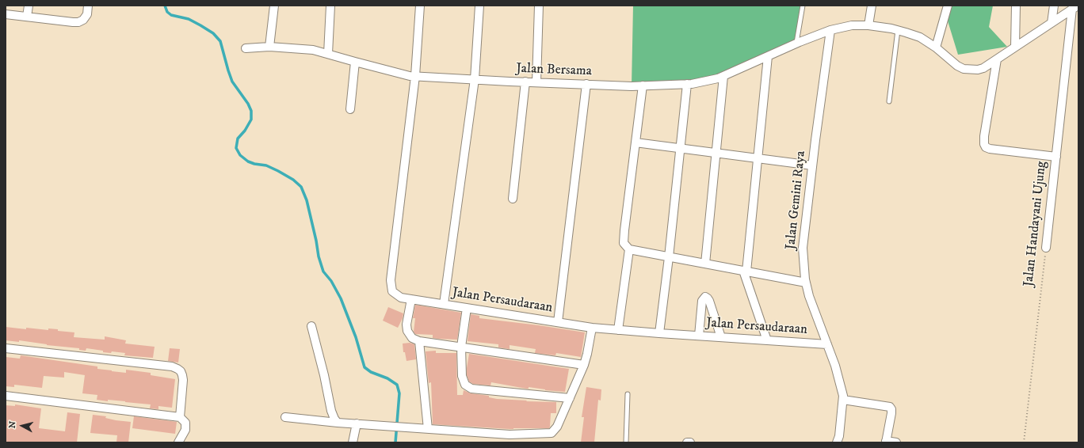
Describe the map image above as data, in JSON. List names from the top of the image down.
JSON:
{
  "streets": {
    "street": [
      "Jalan Bersama",
      "Jalan Gemini Raya",
      "Jalan Handayani Ujung",
      "Jalan Persaudaraan"
    ]
  },
  "crossings": [
    ["Jalan Bersama", "Jalan Gemini Raya"],
    ["Jalan Bersama", "Jalan Handayani Ujung"],
    ["Jalan Bersama", "Jalan Persaudaraan"],
    ["Jalan Gemini Raya", "Jalan Persaudaraan"]
  ],
  "north": "left"
}
